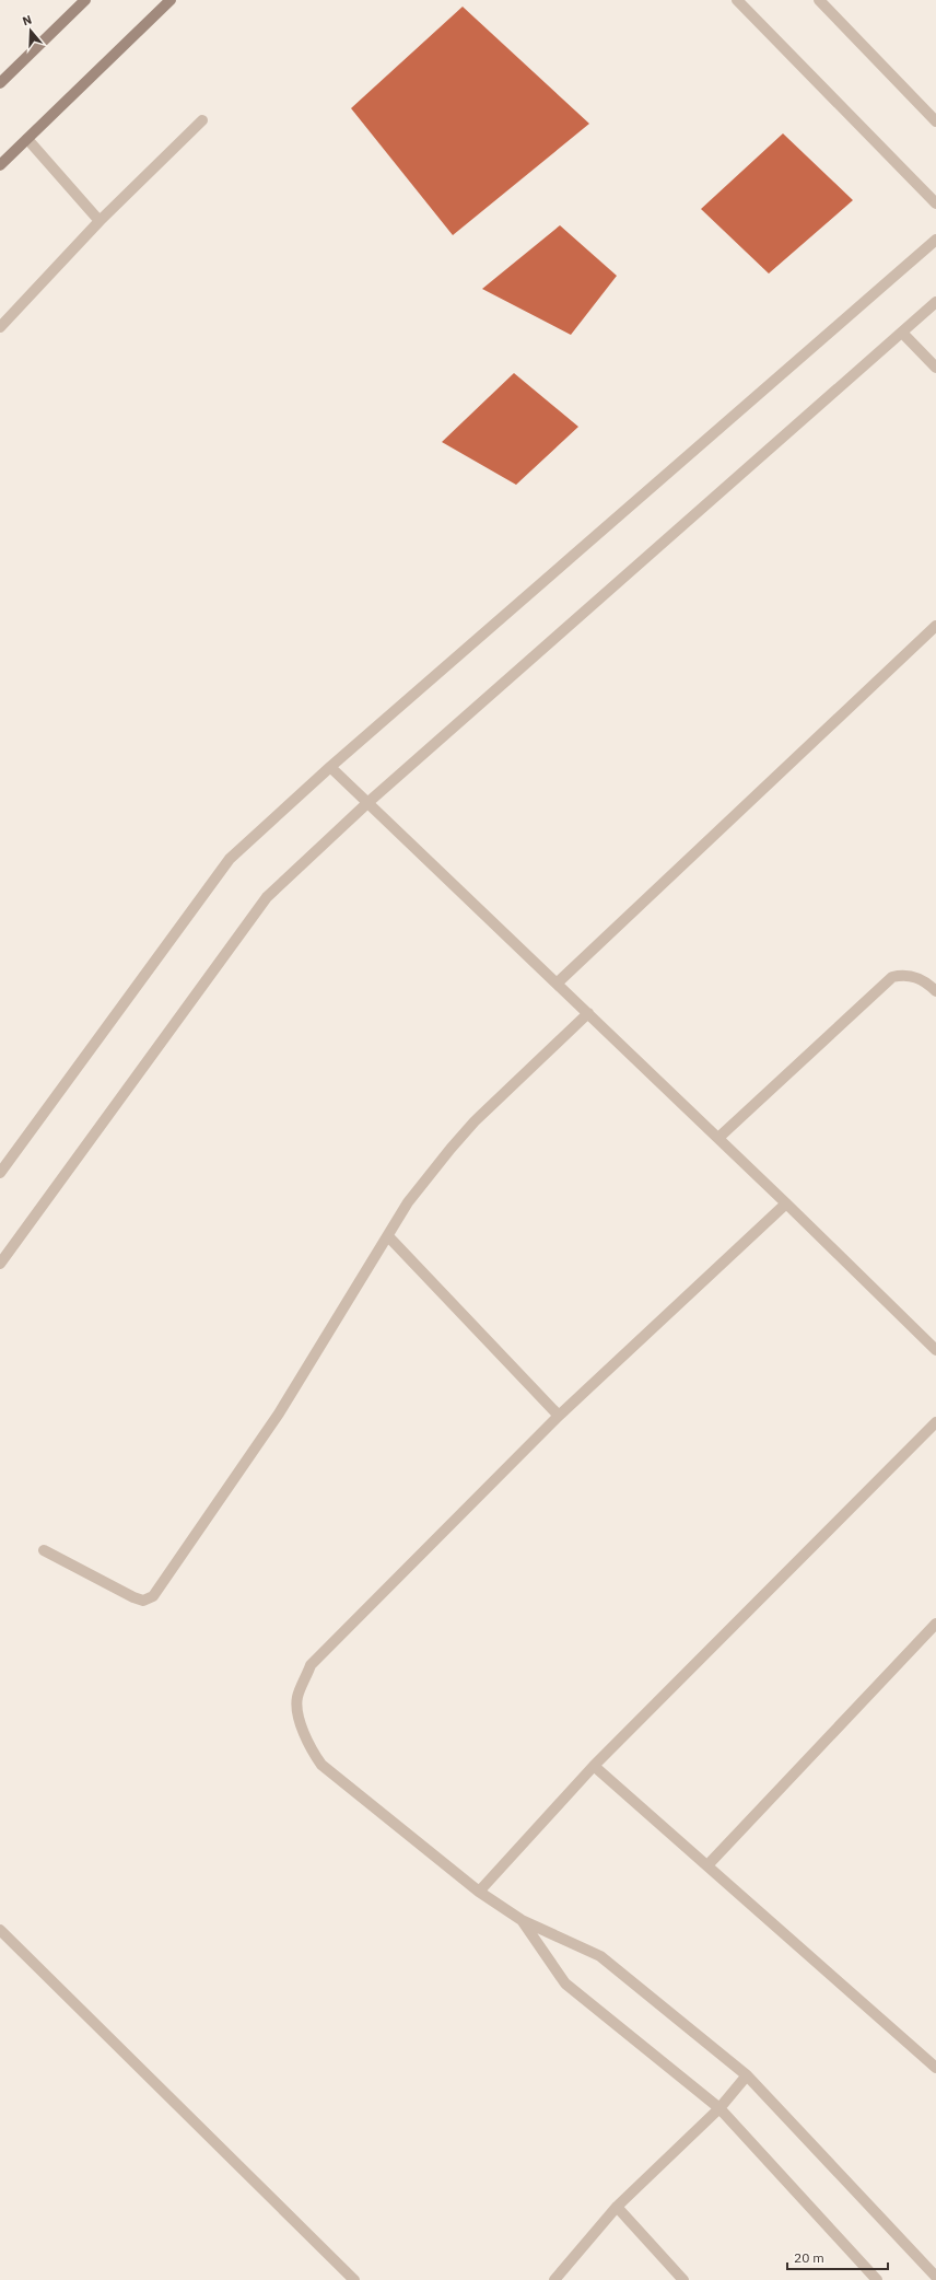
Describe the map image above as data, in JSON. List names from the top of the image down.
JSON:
{
  "scale_bar": "20 m",
  "north": "top"
}
